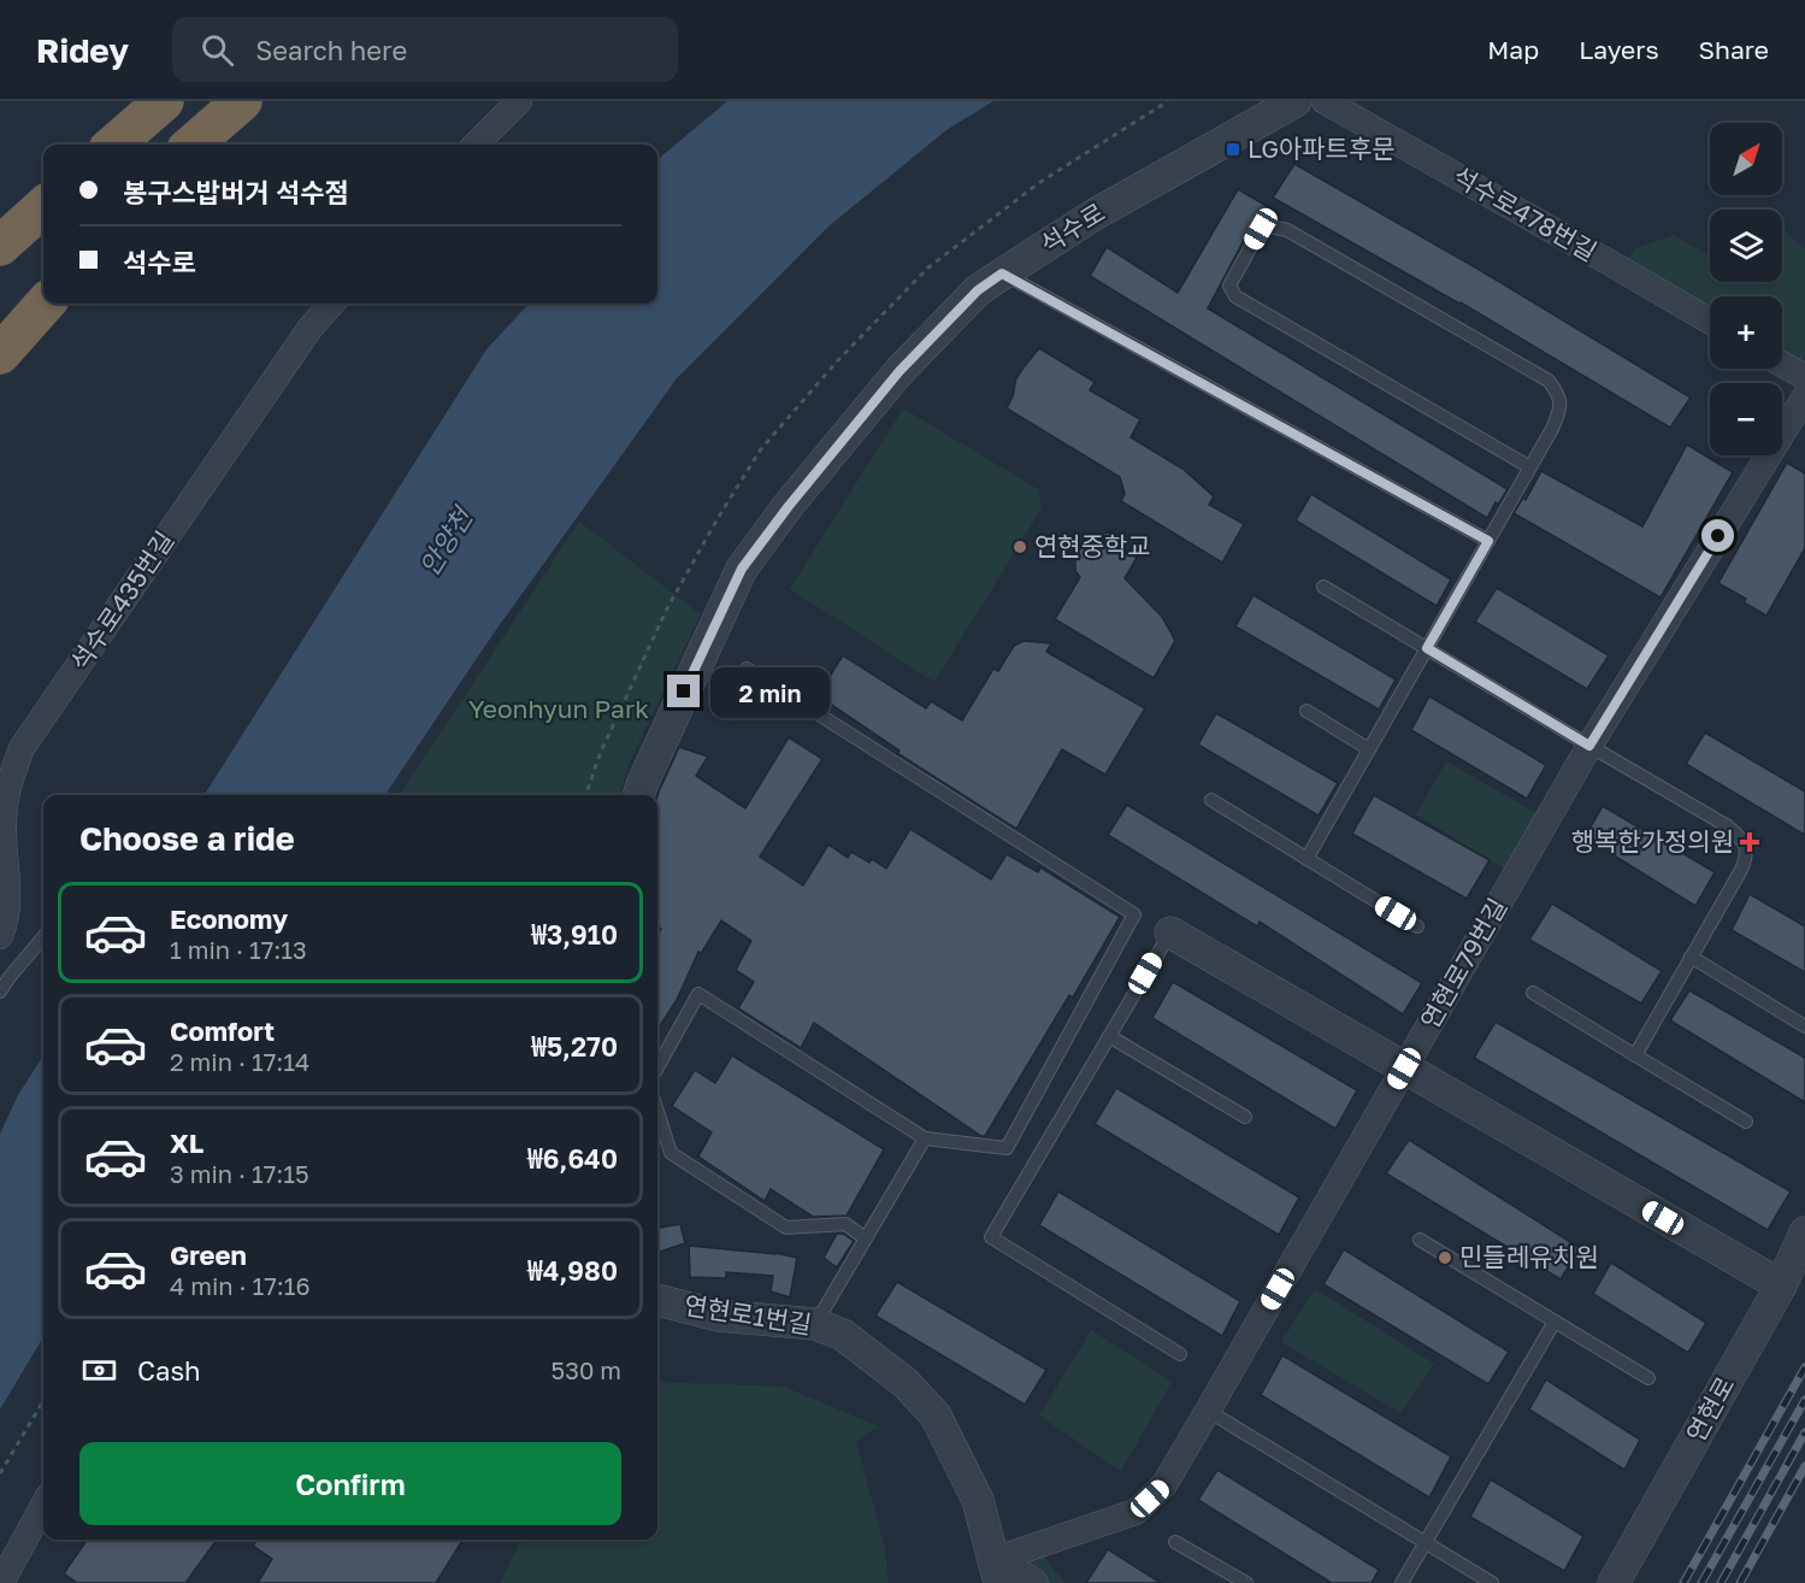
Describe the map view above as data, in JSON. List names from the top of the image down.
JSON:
{
  "streets": {
    "street": [
      "석수로478번길",
      "석수로",
      "석수로435번길",
      "연현로79번길",
      "연현로1번길",
      "연현로"
    ]
  },
  "crossings": [
    ["연현로79번길", "연현로1번길"]
  ],
  "water": ["안양천"],
  "parks": ["Yeonhyun Park"],
  "places": {
    "transit": ["LG아파트후문"],
    "other": ["연현중학교", "민들레유치원"],
    "health": ["행복한가정의원"]
  },
  "north": "top right",
  "page": {
    "header": "Ridey",
    "search": "Search here",
    "nav": ["Map", "Layers", "Share"],
    "map_buttons": ["+", "−"],
    "banner": ["봉구스밥버거 석수점", "석수로"],
    "bubble": "2 min",
    "heading": "Choose a ride",
    "list": [
      {
        "name": "Economy",
        "note": "1 min · 17:13",
        "value": "₩3,910"
      },
      {
        "name": "Comfort",
        "note": "2 min · 17:14",
        "value": "₩5,270"
      },
      {
        "name": "XL",
        "note": "3 min · 17:15",
        "value": "₩6,640"
      },
      {
        "name": "Green",
        "note": "4 min · 17:16",
        "value": "₩4,980"
      }
    ],
    "pay": ["Cash", "530 m"],
    "buttons": "Confirm"
  }
}
